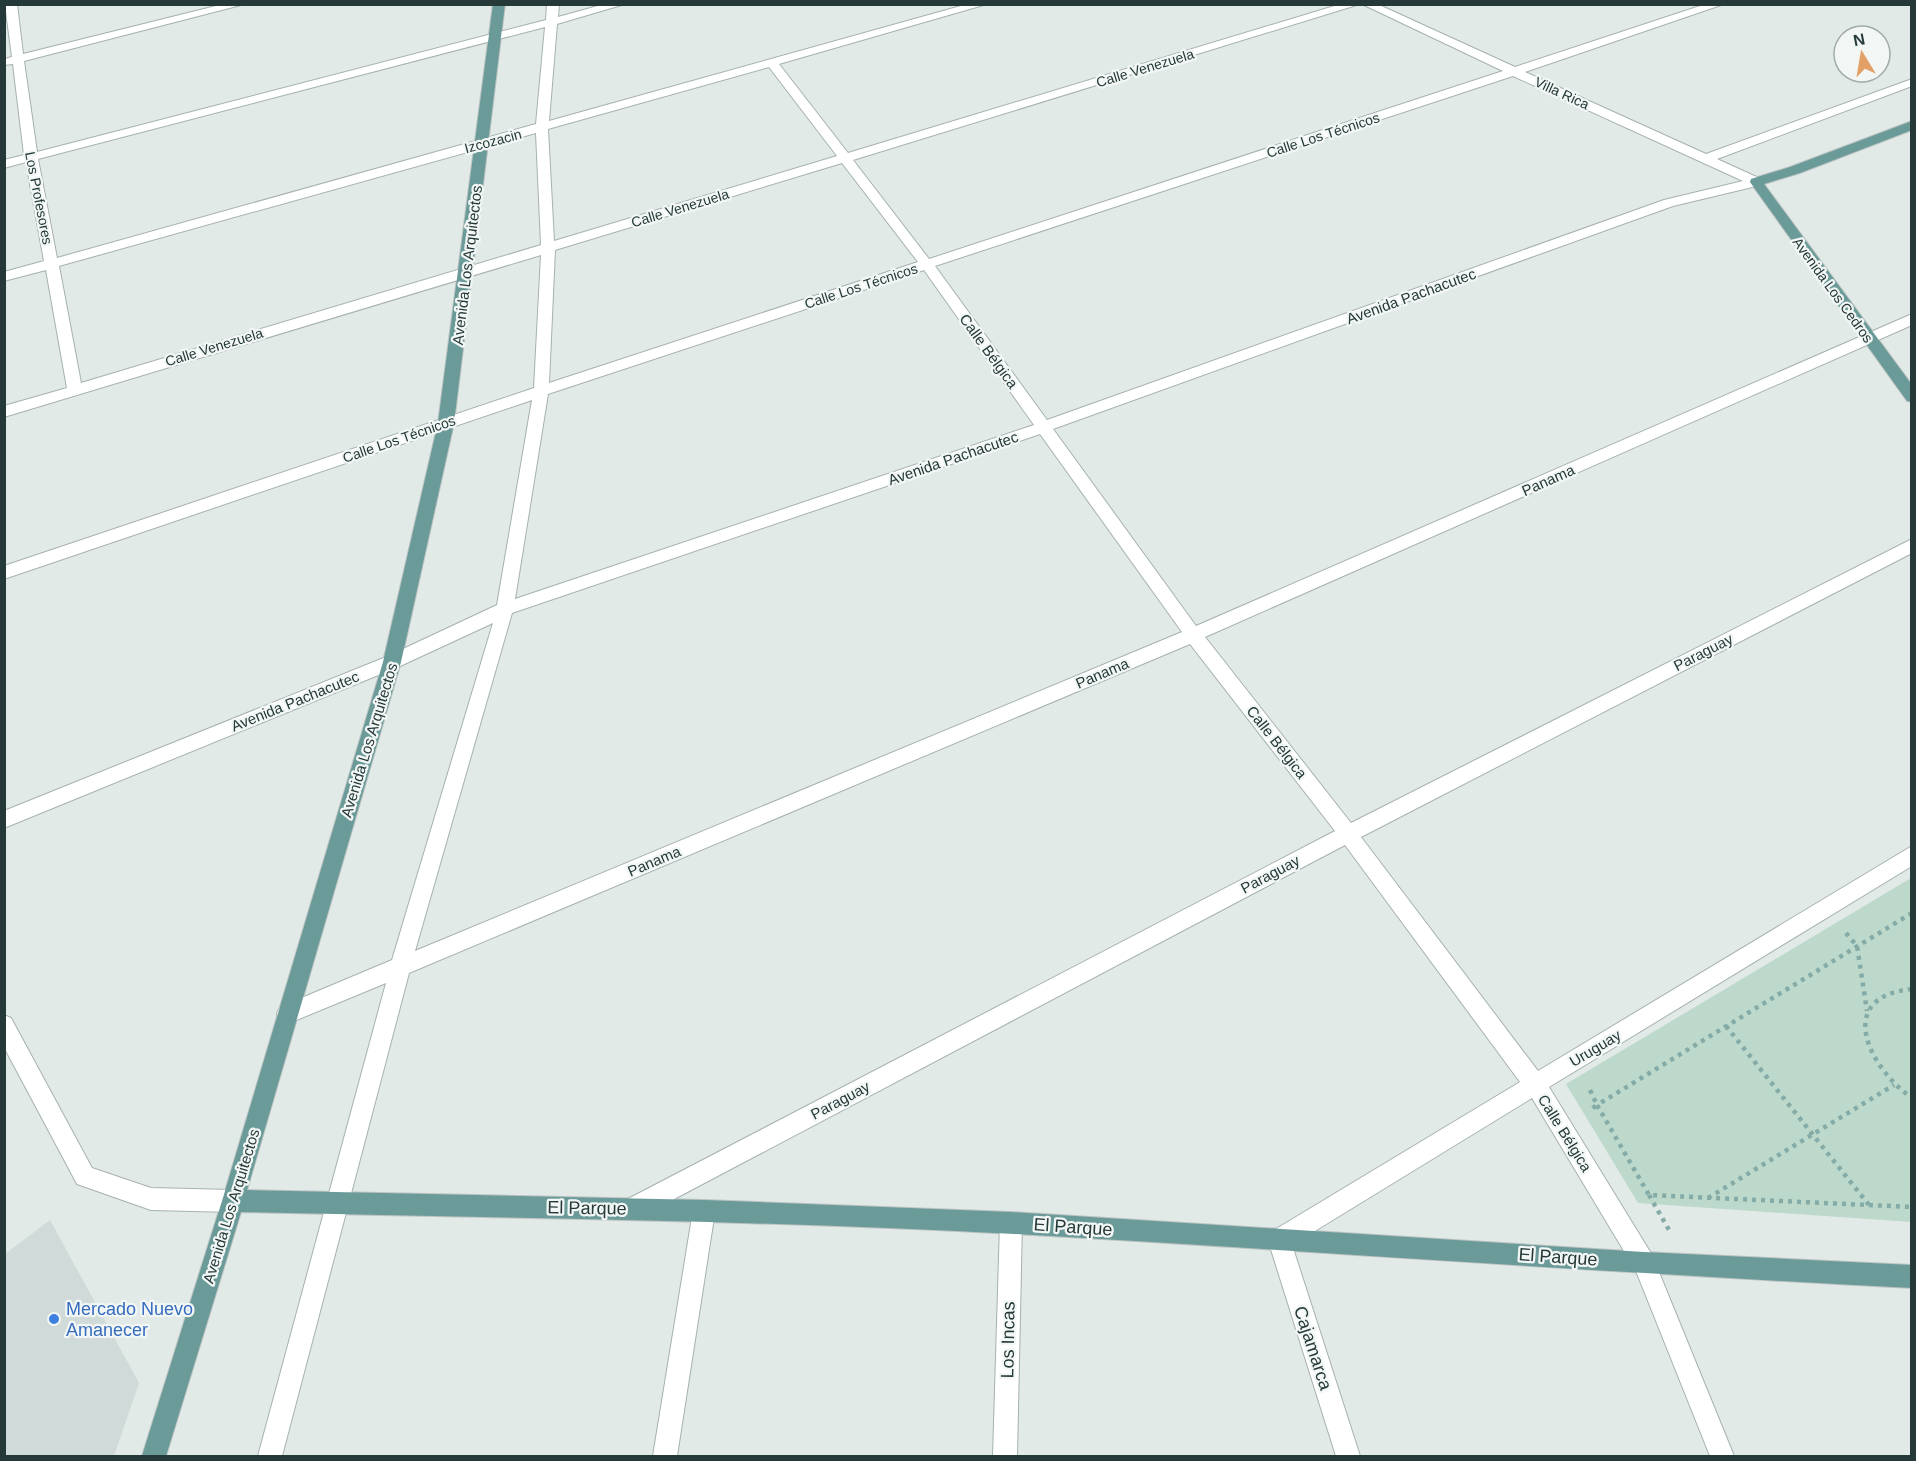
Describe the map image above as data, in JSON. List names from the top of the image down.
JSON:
{
  "streets": {
    "main road": [
      "Avenida Los Arquitectos",
      "Avenida Los Cedros",
      "Avenida Pachacutec",
      "El Parque"
    ],
    "street": [
      "Calle Venezuela",
      "Villa Rica",
      "Calle Los Técnicos",
      "Izcozacin",
      "Los Profesores",
      "Calle Bélgica",
      "Panama",
      "Paraguay",
      "Uruguay",
      "Los Incas",
      "Cajamarca"
    ]
  },
  "crossings": [
    ["Calle Venezuela", "Los Profesores"],
    ["Calle Venezuela", "Avenida Los Arquitectos"],
    ["Calle Venezuela", "Calle Bélgica"],
    ["Villa Rica", "Calle Los Técnicos"],
    ["Villa Rica", "Avenida Los Cedros"],
    ["Villa Rica", "Avenida Pachacutec"],
    ["Calle Los Técnicos", "Avenida Los Arquitectos"],
    ["Calle Los Técnicos", "Calle Bélgica"],
    ["Izcozacin", "Los Profesores"],
    ["Izcozacin", "Avenida Los Arquitectos"],
    ["Izcozacin", "Calle Bélgica"],
    ["Avenida Los Arquitectos", "Avenida Pachacutec"],
    ["Avenida Los Arquitectos", "Panama"],
    ["Avenida Los Arquitectos", "El Parque"],
    ["Avenida Los Cedros", "Avenida Pachacutec"],
    ["Avenida Los Cedros", "Panama"],
    ["Avenida Pachacutec", "Calle Bélgica"],
    ["Calle Bélgica", "Panama"],
    ["Calle Bélgica", "Paraguay"],
    ["Calle Bélgica", "Uruguay"],
    ["Calle Bélgica", "El Parque"],
    ["Paraguay", "El Parque"],
    ["Uruguay", "El Parque"],
    ["Uruguay", "Cajamarca"],
    ["El Parque", "Los Incas"],
    ["El Parque", "Cajamarca"]
  ],
  "places": ["Mercado Nuevo Amanecer"],
  "north": "top"
}
